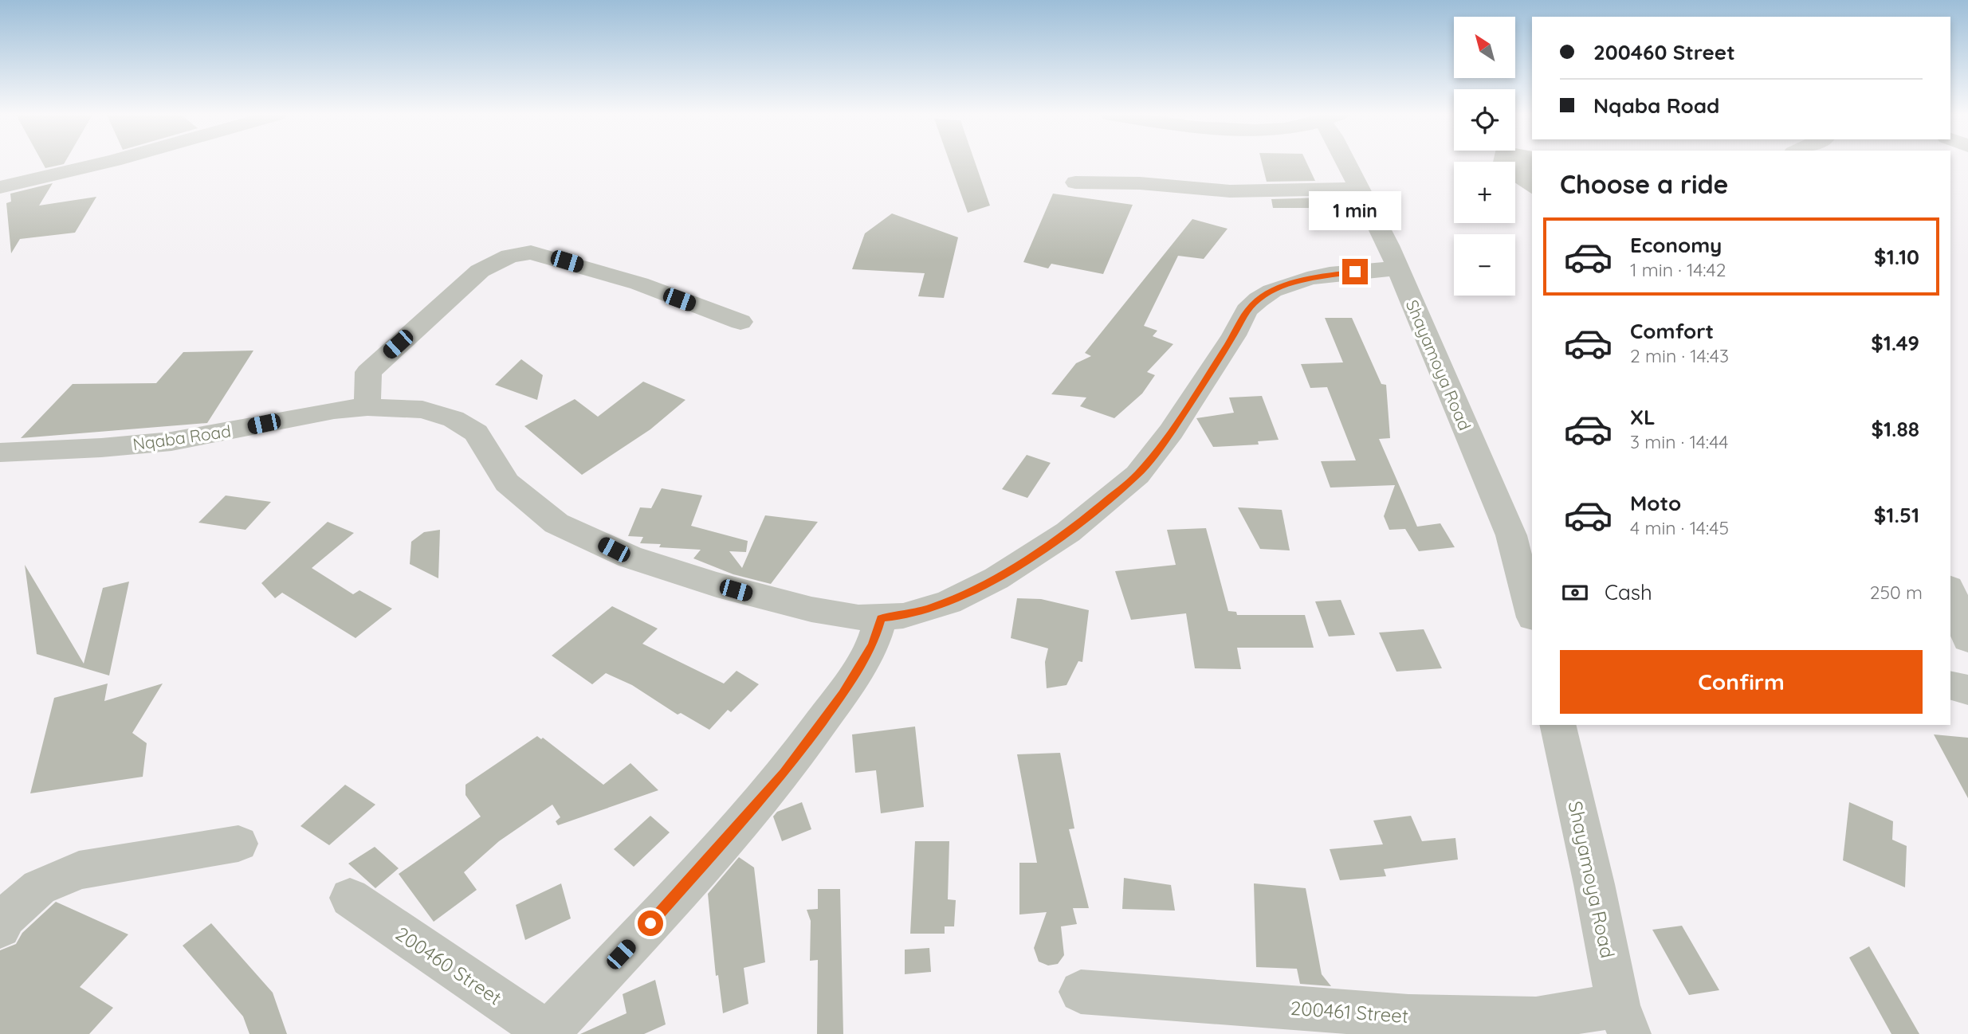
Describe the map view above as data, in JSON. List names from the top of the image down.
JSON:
{
  "streets": {
    "street": [
      "Shayamoya Road",
      "Nqaba Road",
      "200460 Street",
      "200461 Street"
    ]
  },
  "crossings": [
    ["Shayamoya Road", "Nqaba Road"],
    ["Shayamoya Road", "200461 Street"],
    ["Nqaba Road", "200460 Street"]
  ],
  "north": "top left",
  "page": {
    "map_buttons": ["+", "−"],
    "banner": ["200460 Street", "Nqaba Road"],
    "heading": "Choose a ride",
    "bubble": "1 min",
    "list": [
      {
        "name": "Economy",
        "note": "1 min · 14:42",
        "value": "$1.10"
      },
      {
        "name": "Comfort",
        "note": "2 min · 14:43",
        "value": "$1.49"
      },
      {
        "name": "XL",
        "note": "3 min · 14:44",
        "value": "$1.88"
      },
      {
        "name": "Moto",
        "note": "4 min · 14:45",
        "value": "$1.51"
      }
    ],
    "pay": ["Cash", "250 m"],
    "buttons": "Confirm"
  }
}
